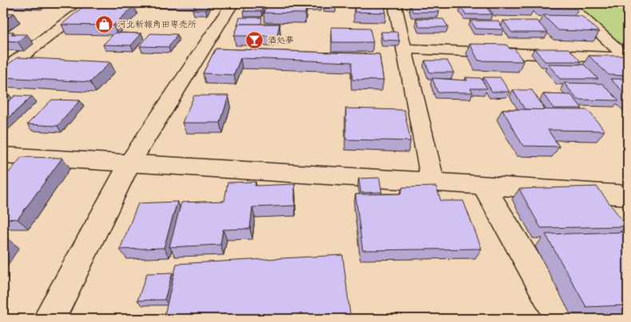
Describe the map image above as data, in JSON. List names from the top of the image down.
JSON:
{
  "places": {
    "shop": ["河北新報角田専売所"],
    "bar": ["酒処夢"]
  }
}
